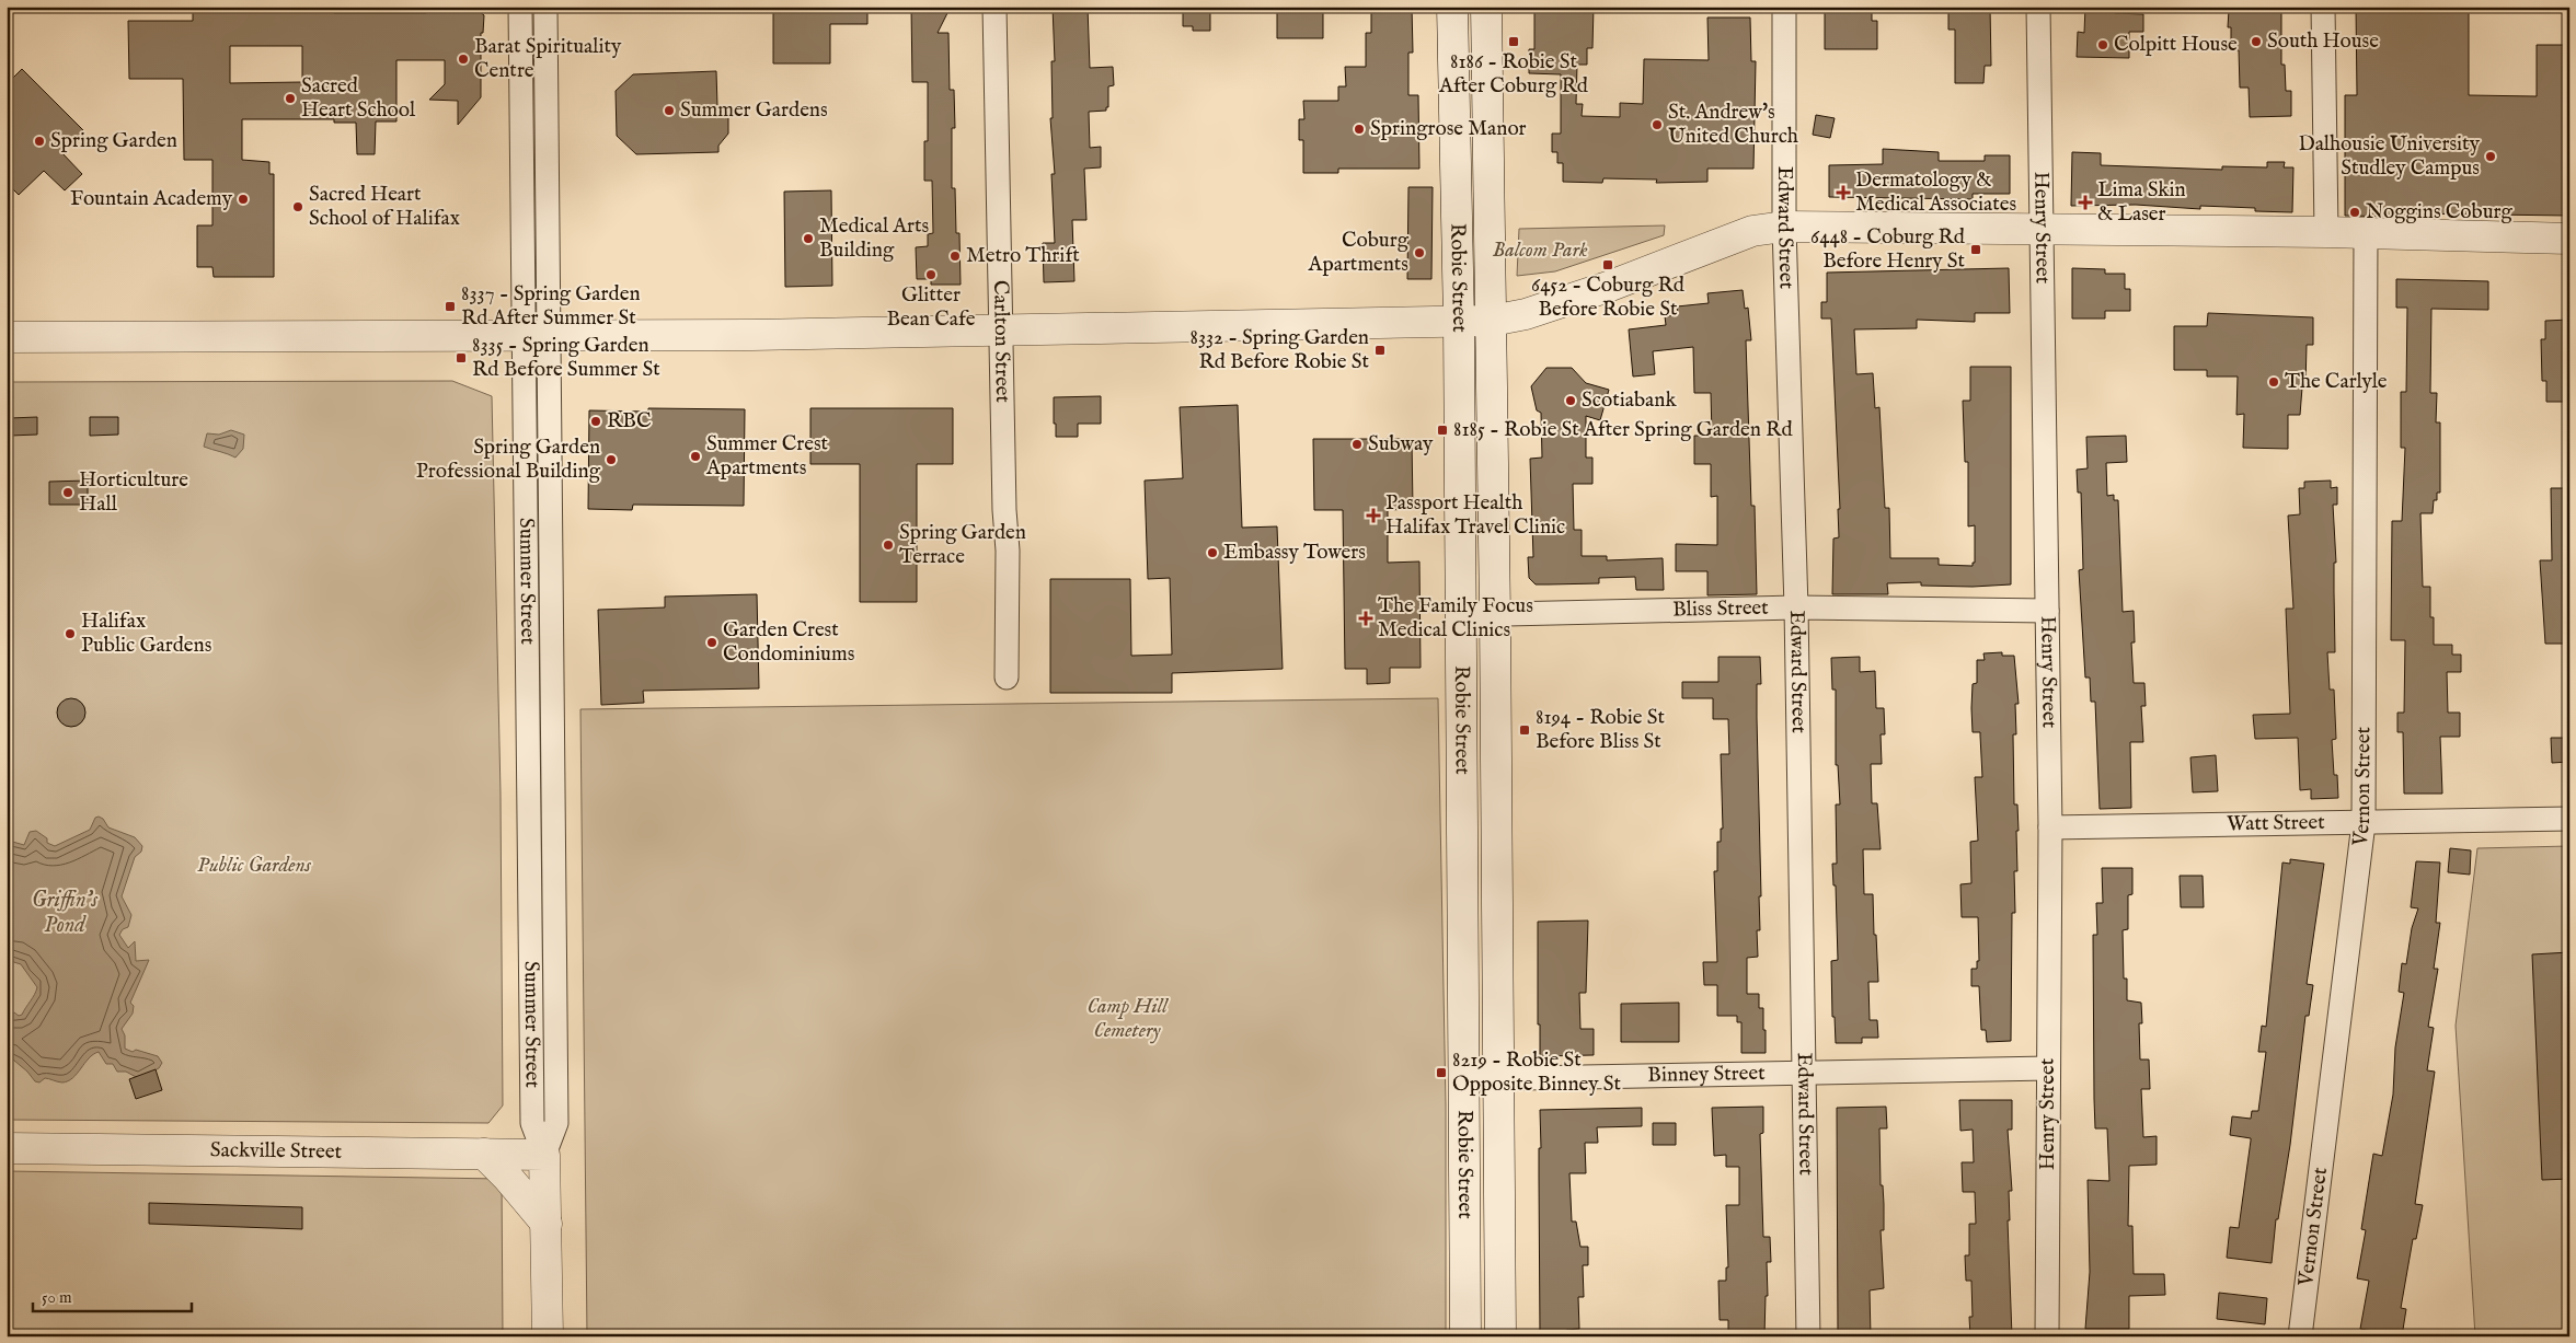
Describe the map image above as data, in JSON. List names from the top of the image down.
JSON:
{
  "streets": {
    "street": [
      "Edward Street",
      "Henry Street",
      "Robie Street",
      "Carlton Street",
      "Summer Street",
      "Bliss Street",
      "Vernon Street",
      "Watt Street",
      "Binney Street",
      "Sackville Street"
    ]
  },
  "crossings": [
    ["Edward Street", "Bliss Street"],
    ["Edward Street", "Binney Street"],
    ["Henry Street", "Bliss Street"],
    ["Henry Street", "Watt Street"],
    ["Henry Street", "Binney Street"],
    ["Robie Street", "Bliss Street"],
    ["Robie Street", "Binney Street"],
    ["Summer Street", "Sackville Street"],
    ["Vernon Street", "Watt Street"]
  ],
  "water": ["Griffin's Pond"],
  "parks": ["Balcom Park", "Public Gardens", "Camp Hill Cemetery"],
  "places": {
    "transit": [
      "8186 - Robie St After Coburg Rd",
      "6448 - Coburg Rd Before Henry St",
      "6452 - Coburg Rd Before Robie St",
      "8337 - Spring Garden Rd After Summer St",
      "8332 - Spring Garden Rd Before Robie St",
      "8335 - Spring Garden Rd Before Summer St",
      "8185 - Robie St After Spring Garden Rd",
      "8194 - Robie St Before Bliss St",
      "8219 - Robie St Opposite Binney St"
    ],
    "other": [
      "South House",
      "Colpitt House",
      "Barat Spirituality Centre",
      "Sacred Heart School",
      "Summer Gardens",
      "St. Andrew's United Church",
      "Springrose Manor",
      "Spring Garden",
      "Dalhousie University Studley Campus",
      "Fountain Academy",
      "Sacred Heart School of Halifax",
      "Noggins Coburg",
      "Medical Arts Building",
      "Coburg Apartments",
      "Metro Thrift",
      "Glitter Bean Cafe",
      "The Carlyle",
      "Scotiabank",
      "RBC",
      "Subway",
      "Summer Crest Apartments",
      "Spring Garden Professional Building",
      "Horticulture Hall",
      "Spring Garden Terrace",
      "Embassy Towers",
      "Halifax Public Gardens",
      "Garden Crest Condominiums"
    ],
    "health": [
      "Dermatology & Medical Associates",
      "Lima Skin & Laser",
      "Passport Health Halifax Travel Clinic",
      "The Family Focus Medical Clinics"
    ]
  },
  "scale_bar": "50 m"
}
